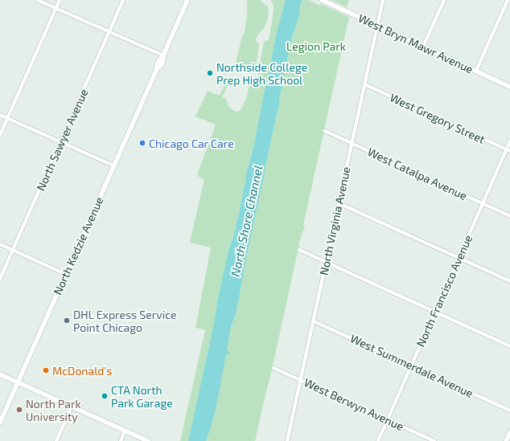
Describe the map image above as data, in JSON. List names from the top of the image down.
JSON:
{
  "streets": {
    "main road": ["West Bryn Mawr Avenue", "North Kedzie Avenue"],
    "street": [
      "West Gregory Street",
      "North Sawyer Avenue",
      "West Catalpa Avenue",
      "North Virginia Avenue",
      "North Francisco Avenue",
      "West Summerdale Avenue",
      "West Berwyn Avenue"
    ]
  },
  "crossings": [
    ["West Bryn Mawr Avenue", "North Virginia Avenue"],
    ["West Gregory Street", "North Virginia Avenue"],
    ["West Gregory Street", "North Francisco Avenue"],
    ["West Catalpa Avenue", "North Virginia Avenue"],
    ["West Catalpa Avenue", "North Francisco Avenue"],
    ["North Virginia Avenue", "West Summerdale Avenue"],
    ["North Virginia Avenue", "West Berwyn Avenue"],
    ["North Francisco Avenue", "West Summerdale Avenue"],
    ["North Francisco Avenue", "West Berwyn Avenue"]
  ],
  "water": ["North Shore Channel"],
  "parks": ["Legion Park"],
  "places": [
    "Northside College Prep High School",
    "Chicago Car Care",
    "DHL Express Service Point Chicago",
    "McDonald's",
    "CTA North Park Garage",
    "North Park University"
  ]
}
